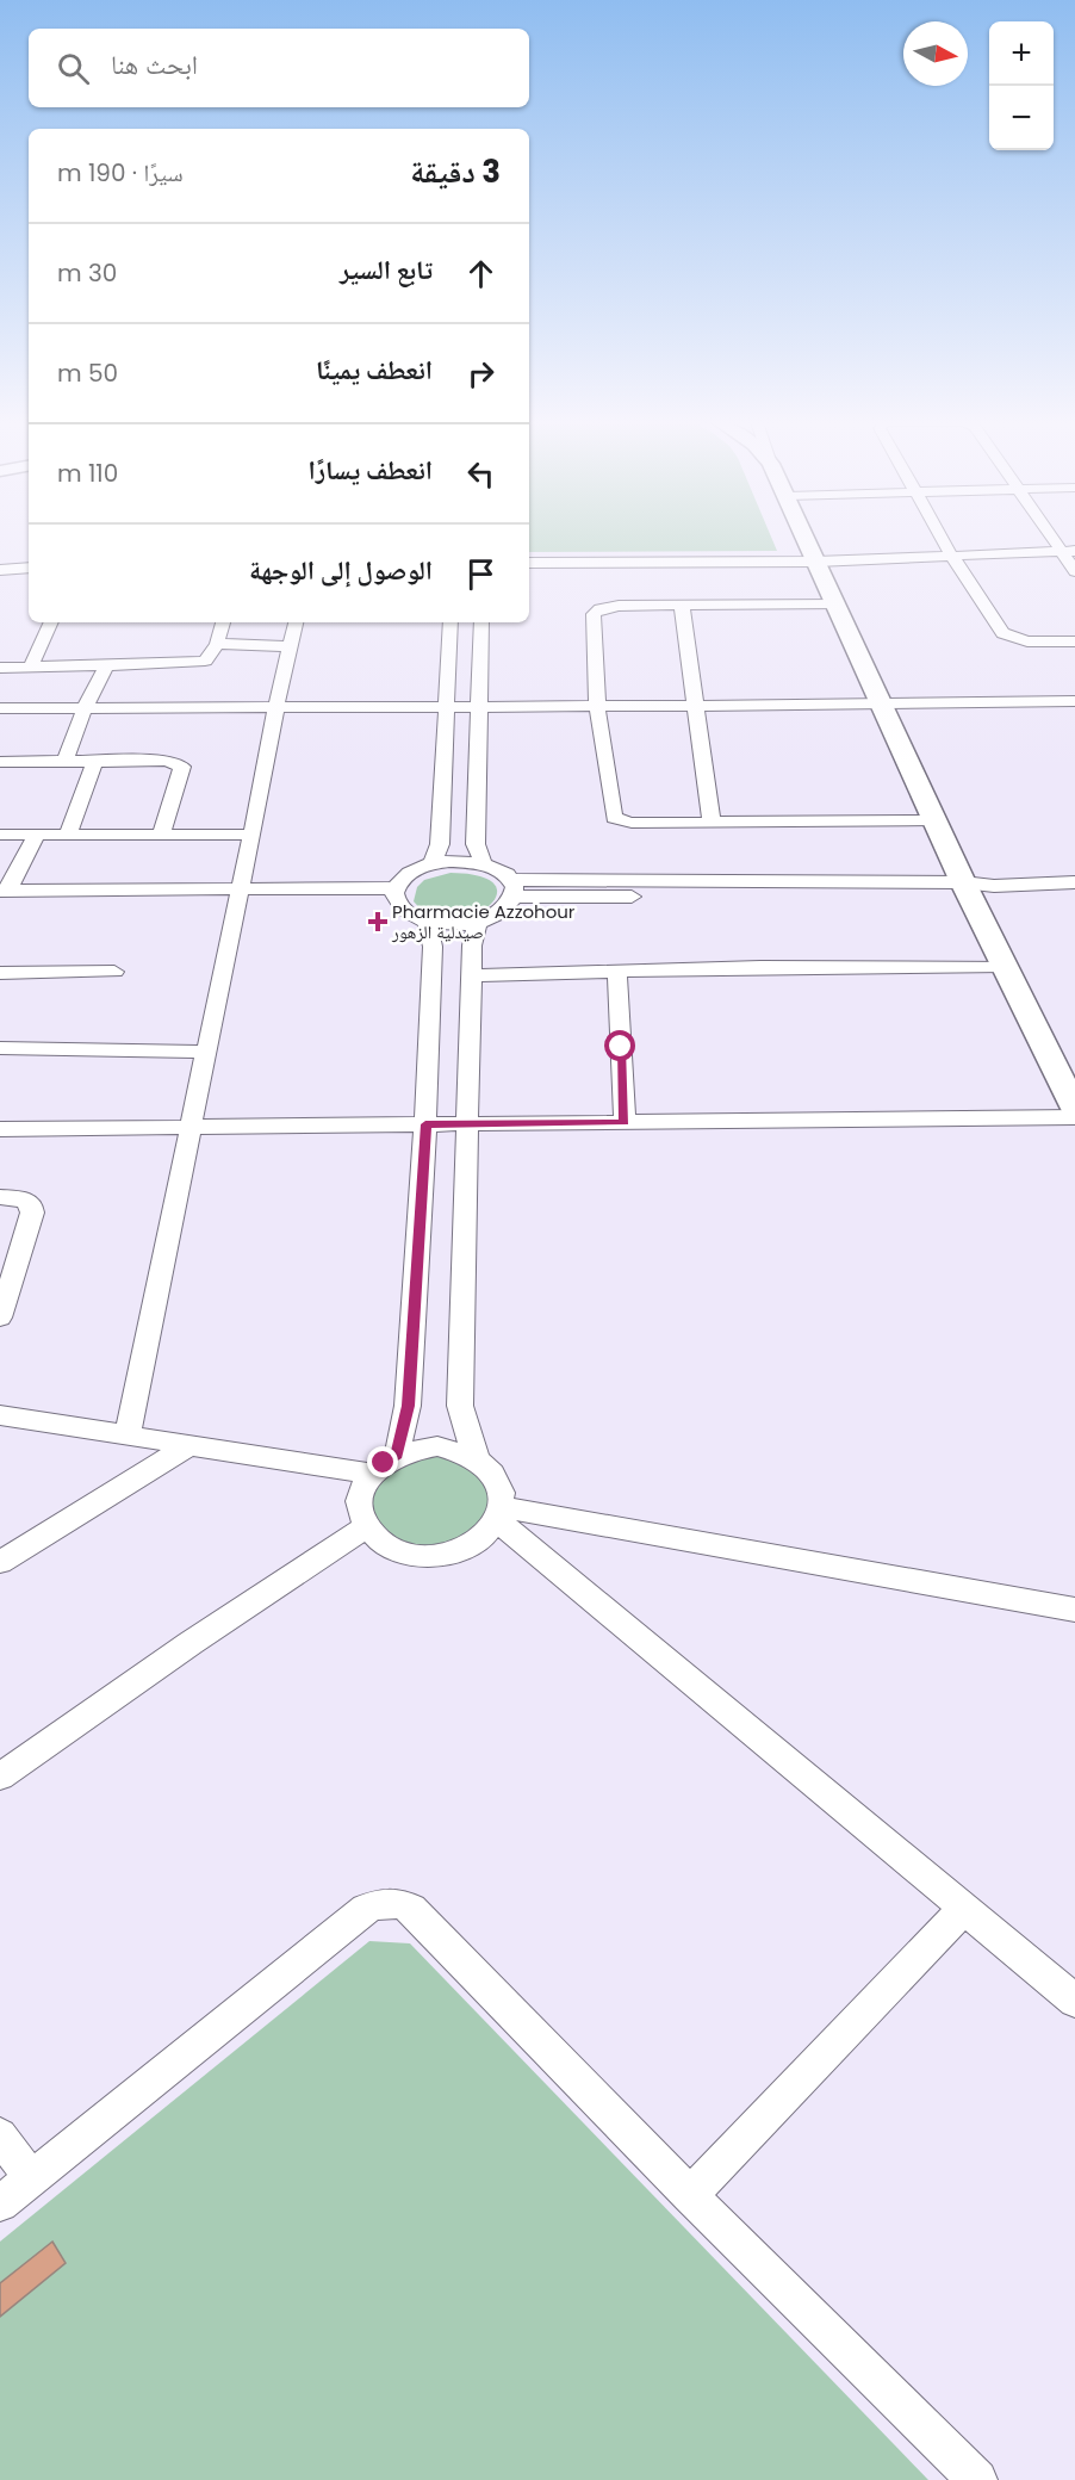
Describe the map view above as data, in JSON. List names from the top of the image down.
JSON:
{
  "places": {
    "health": ["Pharmacie Azzohour صيدلية الزهور"]
  },
  "north": "right",
  "page": {
    "map_buttons": ["+", "−"],
    "search": "ابحث هنا",
    "heading": ["3 دقيقة", "سيرًا · 190 m"],
    "list": [
      ["تابع السير", "30 m"],
      ["انعطف يمينًا", "50 m"],
      ["انعطف يسارًا", "110 m"],
      "الوصول إلى الوجهة"
    ]
  }
}
